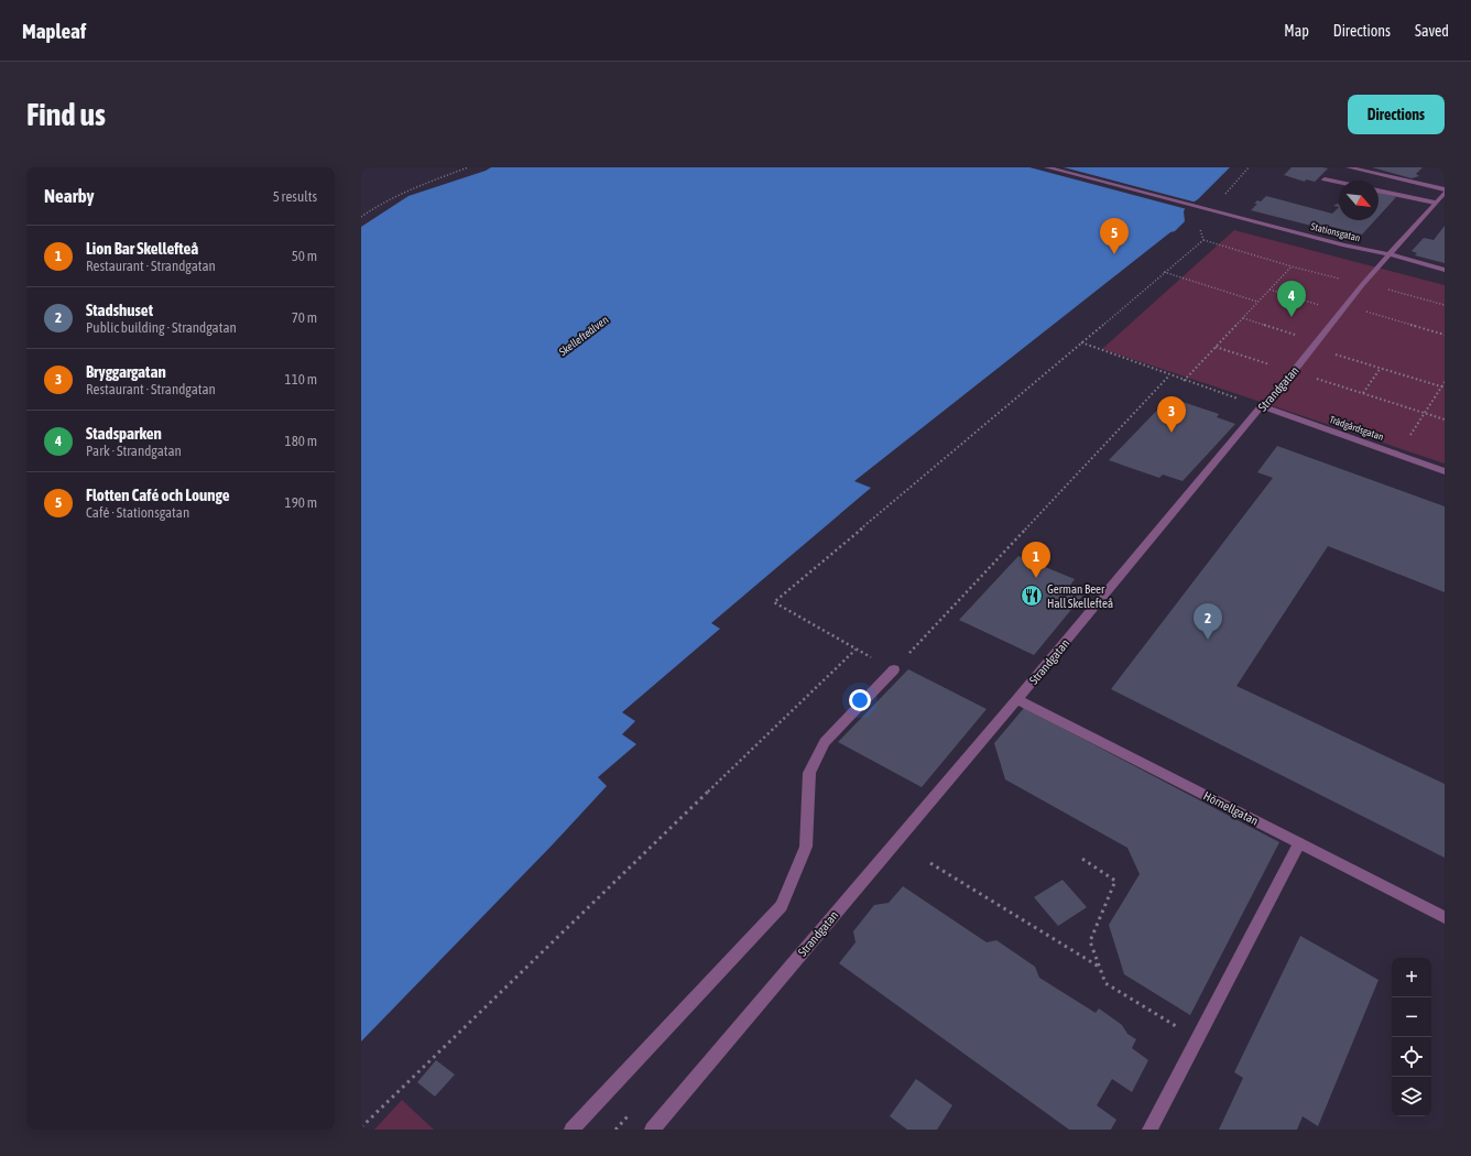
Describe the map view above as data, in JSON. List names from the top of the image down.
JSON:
{
  "streets": {
    "street": [
      "Stationsgatan",
      "Strandgatan",
      "Trädgårdsgatan",
      "Hörnellgatan"
    ]
  },
  "crossings": [
    ["Stationsgatan", "Strandgatan"],
    ["Strandgatan", "Trädgårdsgatan"],
    ["Strandgatan", "Hörnellgatan"]
  ],
  "water": ["Skellefteälven"],
  "places": {
    "restaurant": ["German Beer Hall Skellefteå"]
  },
  "north": "bottom right",
  "page": {
    "header": "Mapleaf",
    "nav": ["Map", "Directions", "Saved"],
    "buttons": "Directions",
    "title": "Find us",
    "heading": ["Nearby", "5 results"],
    "pins": [
      "5",
      "4",
      "3",
      "1",
      "2"
    ],
    "list": [
      {
        "mark": "1",
        "name": "Lion Bar Skellefteå",
        "note": "Restaurant · Strandgatan",
        "value": "50 m"
      },
      {
        "mark": "2",
        "name": "Stadshuset",
        "note": "Public building · Strandgatan",
        "value": "70 m"
      },
      {
        "mark": "3",
        "name": "Bryggargatan",
        "note": "Restaurant · Strandgatan",
        "value": "110 m"
      },
      {
        "mark": "4",
        "name": "Stadsparken",
        "note": "Park · Strandgatan",
        "value": "180 m"
      },
      {
        "mark": "5",
        "name": "Flotten Café och Lounge",
        "note": "Café · Stationsgatan",
        "value": "190 m"
      }
    ],
    "map_buttons": ["+", "−"]
  }
}
